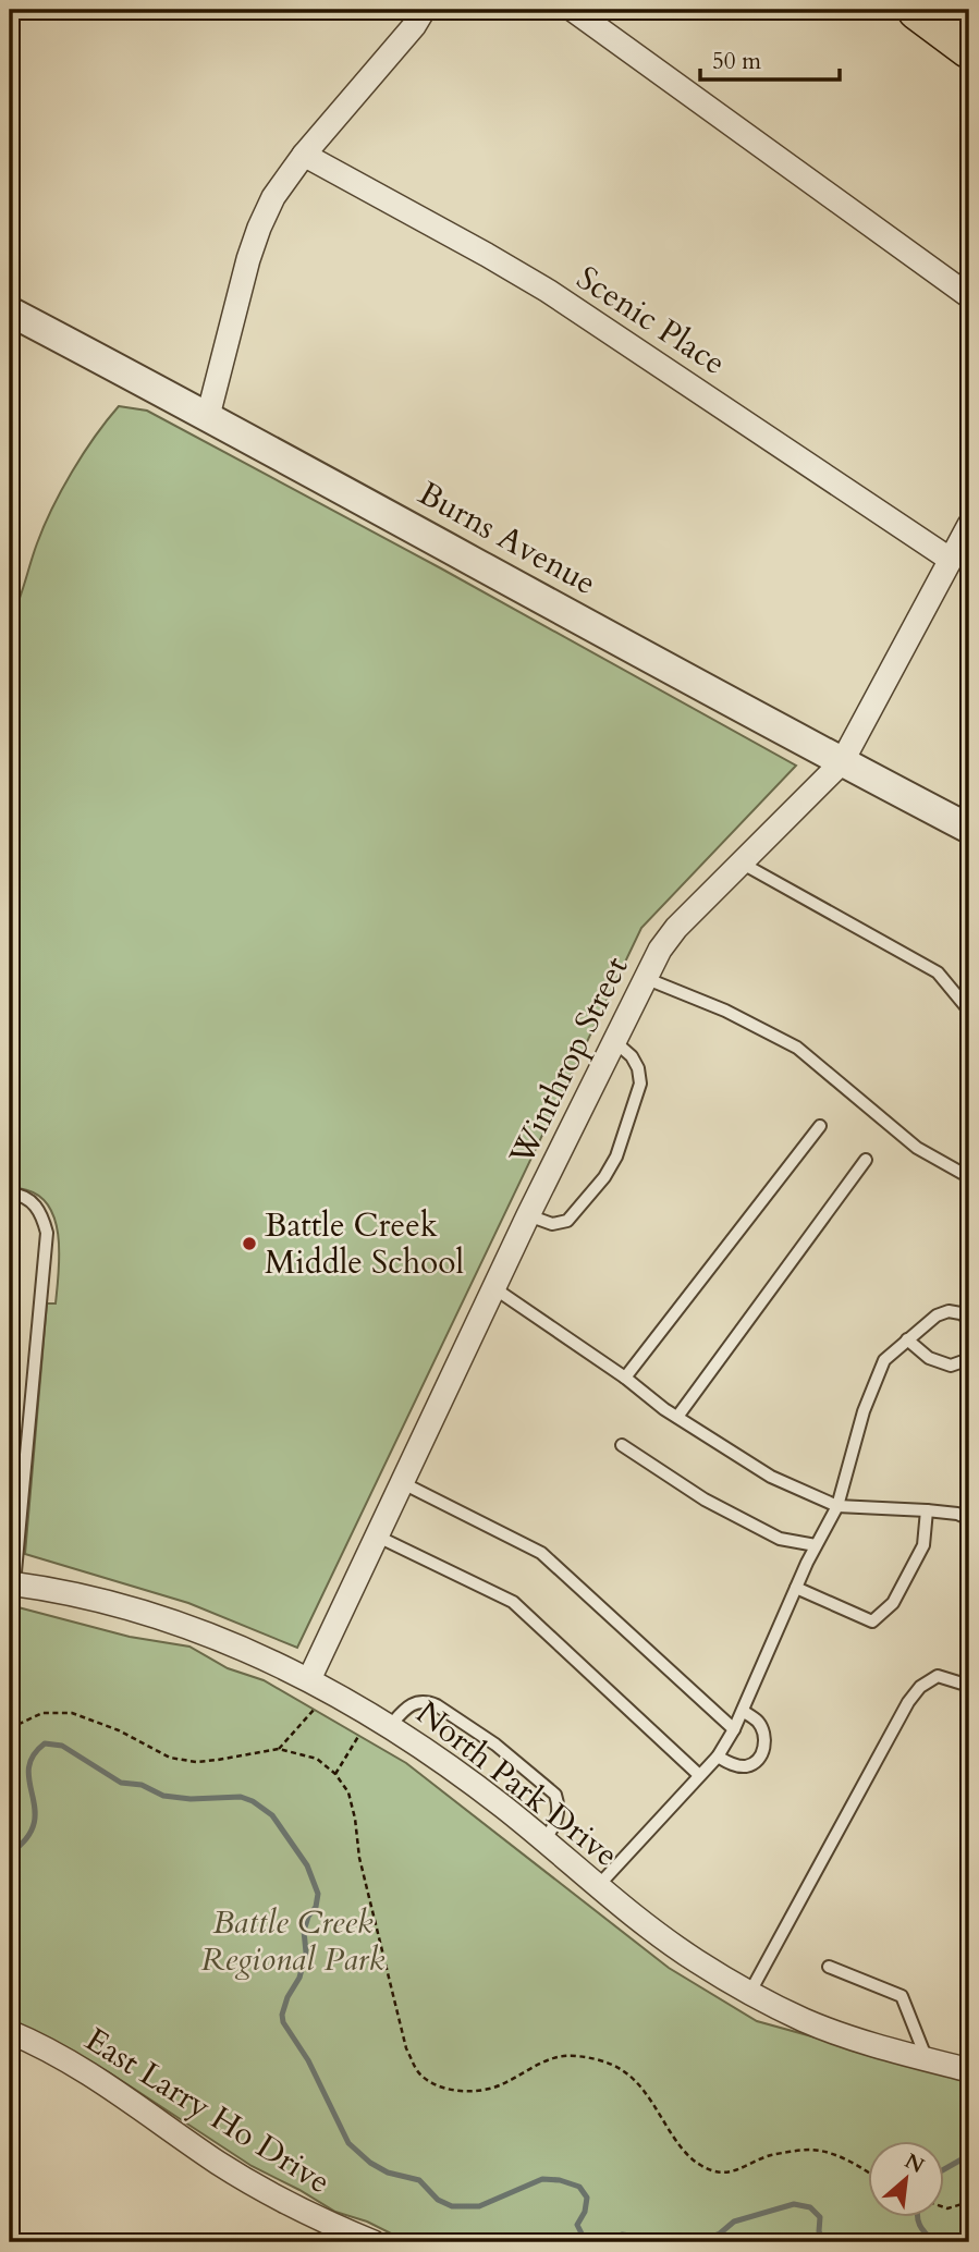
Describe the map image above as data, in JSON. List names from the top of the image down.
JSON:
{
  "streets": {
    "street": [
      "Scenic Place",
      "Burns Avenue",
      "Winthrop Street",
      "North Park Drive",
      "East Larry Ho Drive"
    ]
  },
  "crossings": [
    ["Scenic Place", "Winthrop Street"],
    ["Burns Avenue", "Winthrop Street"],
    ["Winthrop Street", "North Park Drive"]
  ],
  "parks": ["Battle Creek Regional Park"],
  "places": ["Battle Creek Middle School"],
  "scale_bar": "50 m",
  "north": "top right"
}
